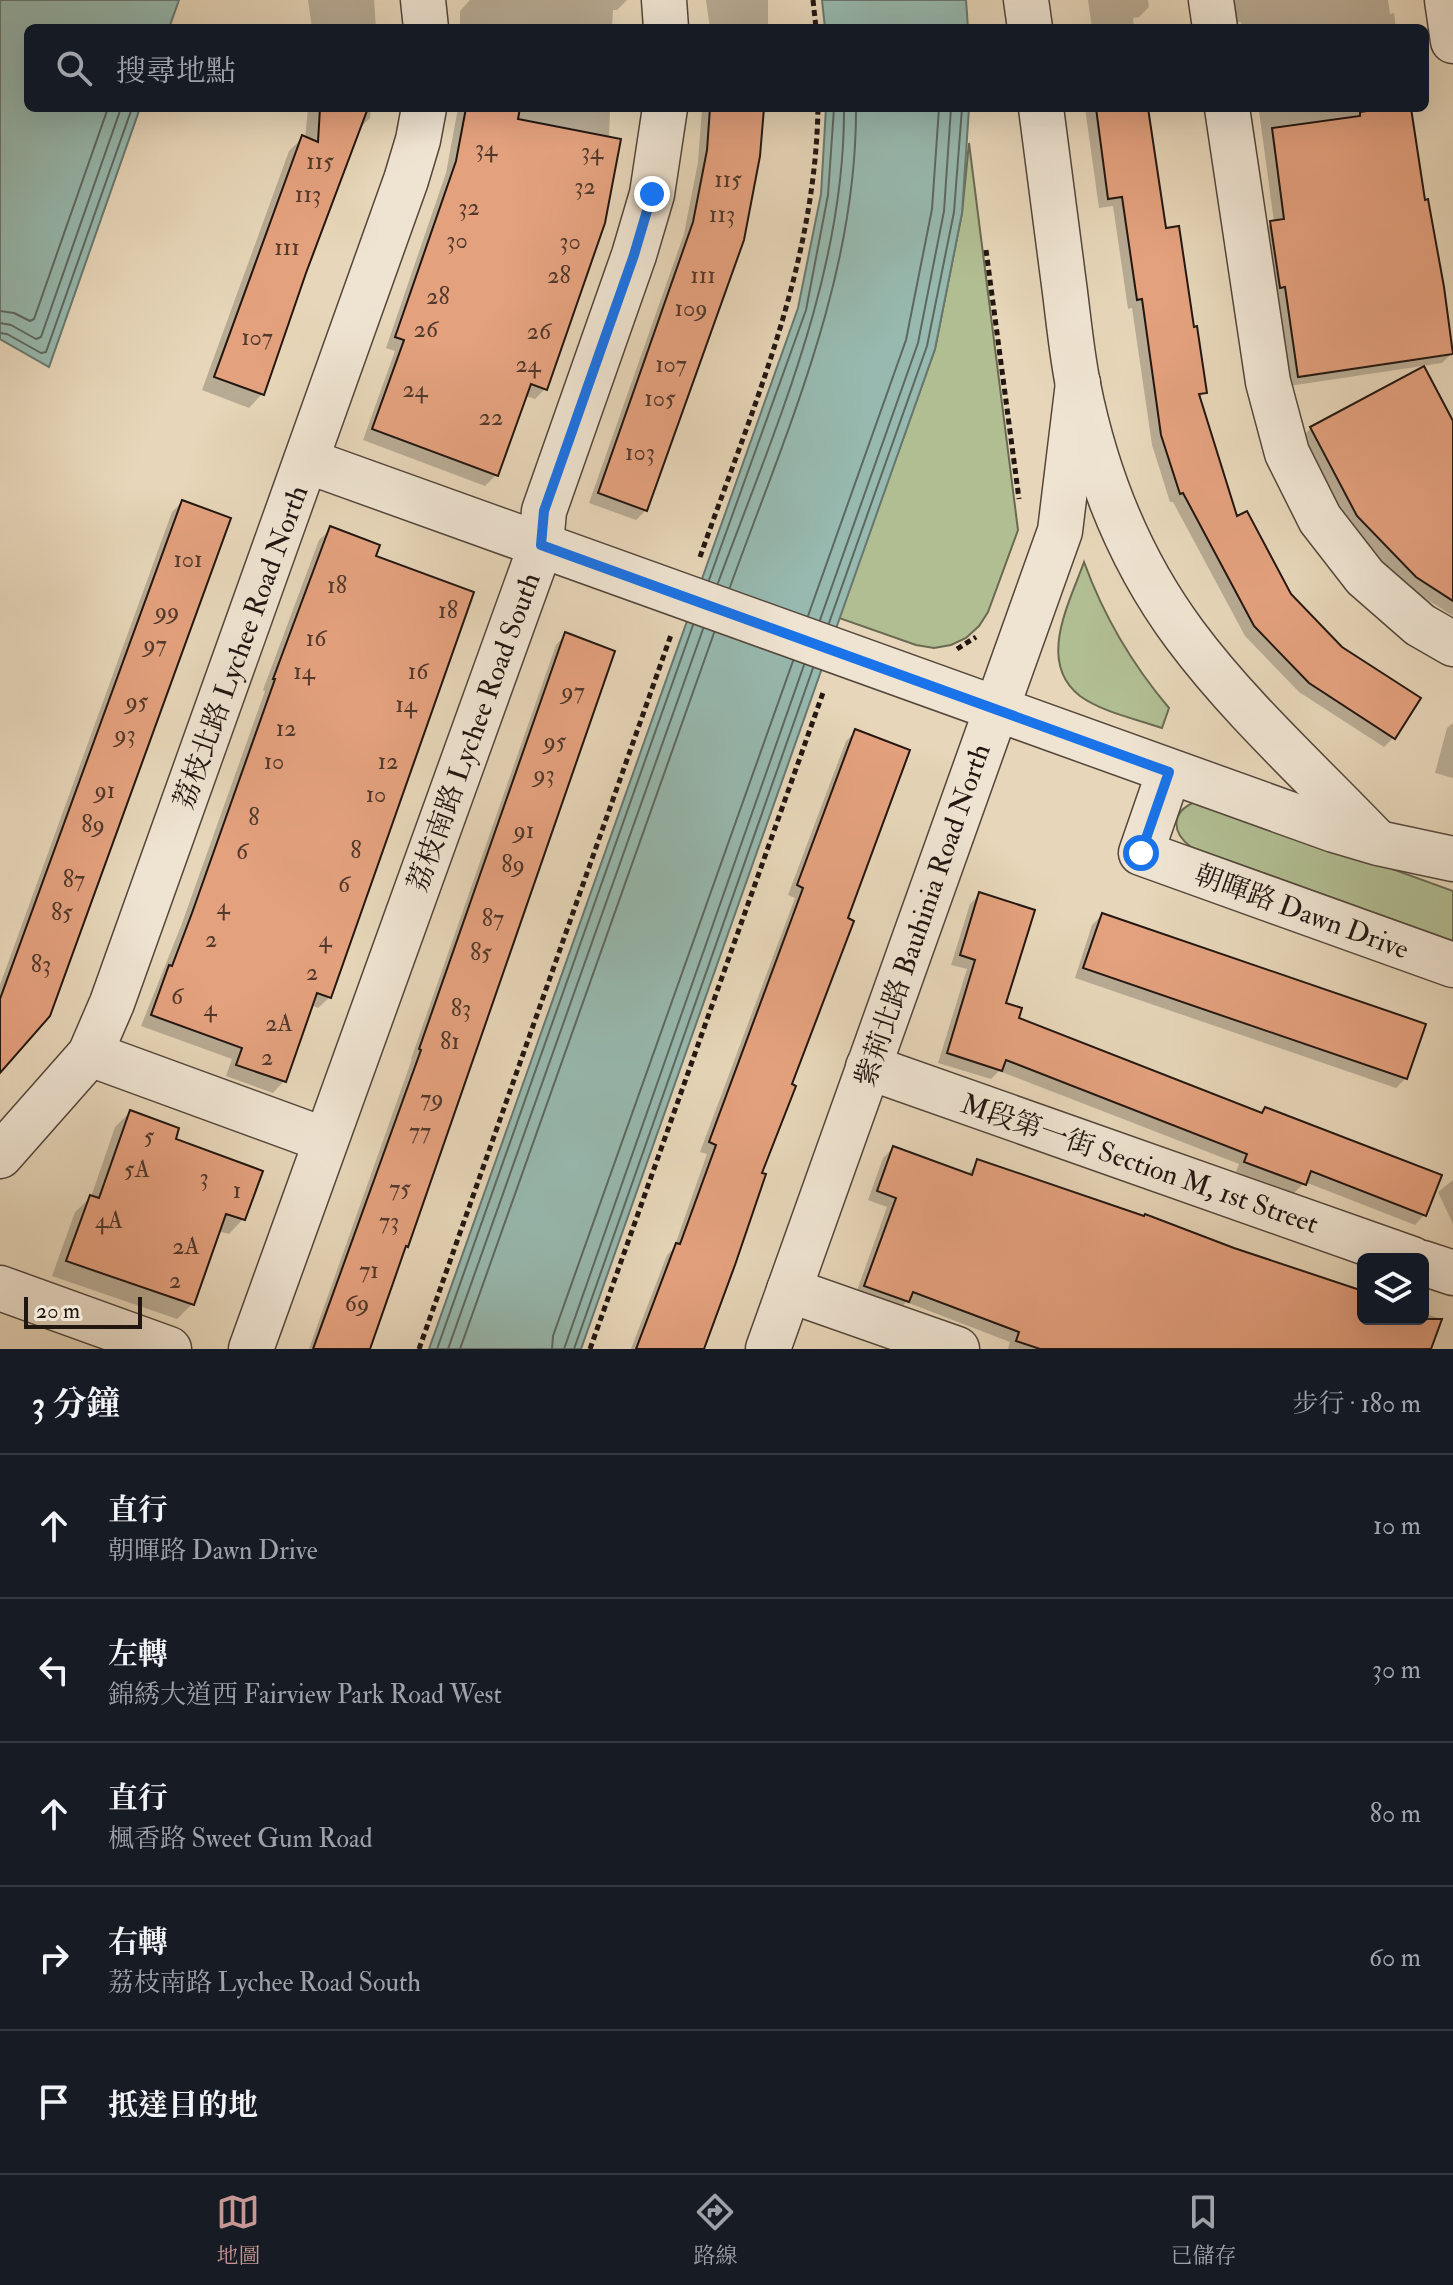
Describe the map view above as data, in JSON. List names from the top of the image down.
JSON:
{
  "streets": {
    "street": [
      "荔枝北路 Lychee Road North",
      "荔枝南路 Lychee Road South",
      "朝暉路 Dawn Drive",
      "紫荊北路 Bauhinia Road North",
      "M段第一街 Section M, 1st Street"
    ]
  },
  "crossings": [
    ["紫荊北路 Bauhinia Road North", "M段第一街 Section M, 1st Street"]
  ],
  "house_numbers": [
    "34",
    "34",
    "115",
    "115",
    "32",
    "113",
    "32",
    "113",
    "30",
    "30",
    "111",
    "28",
    "111",
    "28",
    "109",
    "26",
    "26",
    "107",
    "24",
    "107",
    "24",
    "105",
    "22",
    "103",
    "101",
    "18",
    "18",
    "99",
    "16",
    "97",
    "14",
    "16",
    "97",
    "95",
    "14",
    "12",
    "93",
    "95",
    "10",
    "12",
    "93",
    "91",
    "10",
    "8",
    "89",
    "91",
    "8",
    "6",
    "89",
    "87",
    "6",
    "4",
    "85",
    "87",
    "2",
    "4",
    "85",
    "83",
    "2",
    "6",
    "4",
    "83",
    "2A",
    "81",
    "2",
    "79",
    "77",
    "5",
    "5A",
    "3",
    "75",
    "1",
    "4A",
    "73",
    "2A",
    "71",
    "2",
    "69"
  ],
  "scale_bar": "20 m",
  "page": {
    "search": "搜尋地點",
    "scale": "20 m",
    "heading": ["3 分鐘", "步行 · 180 m"],
    "list": [
      ["直行", "朝暉路 Dawn Drive", "10 m"],
      ["左轉", "錦綉大道西 Fairview Park Road West", "30 m"],
      ["直行", "楓香路 Sweet Gum Road", "80 m"],
      ["右轉", "荔枝南路 Lychee Road South", "60 m"],
      "抵達目的地"
    ],
    "nav": ["地圖", "路線", "已儲存"]
  }
}
